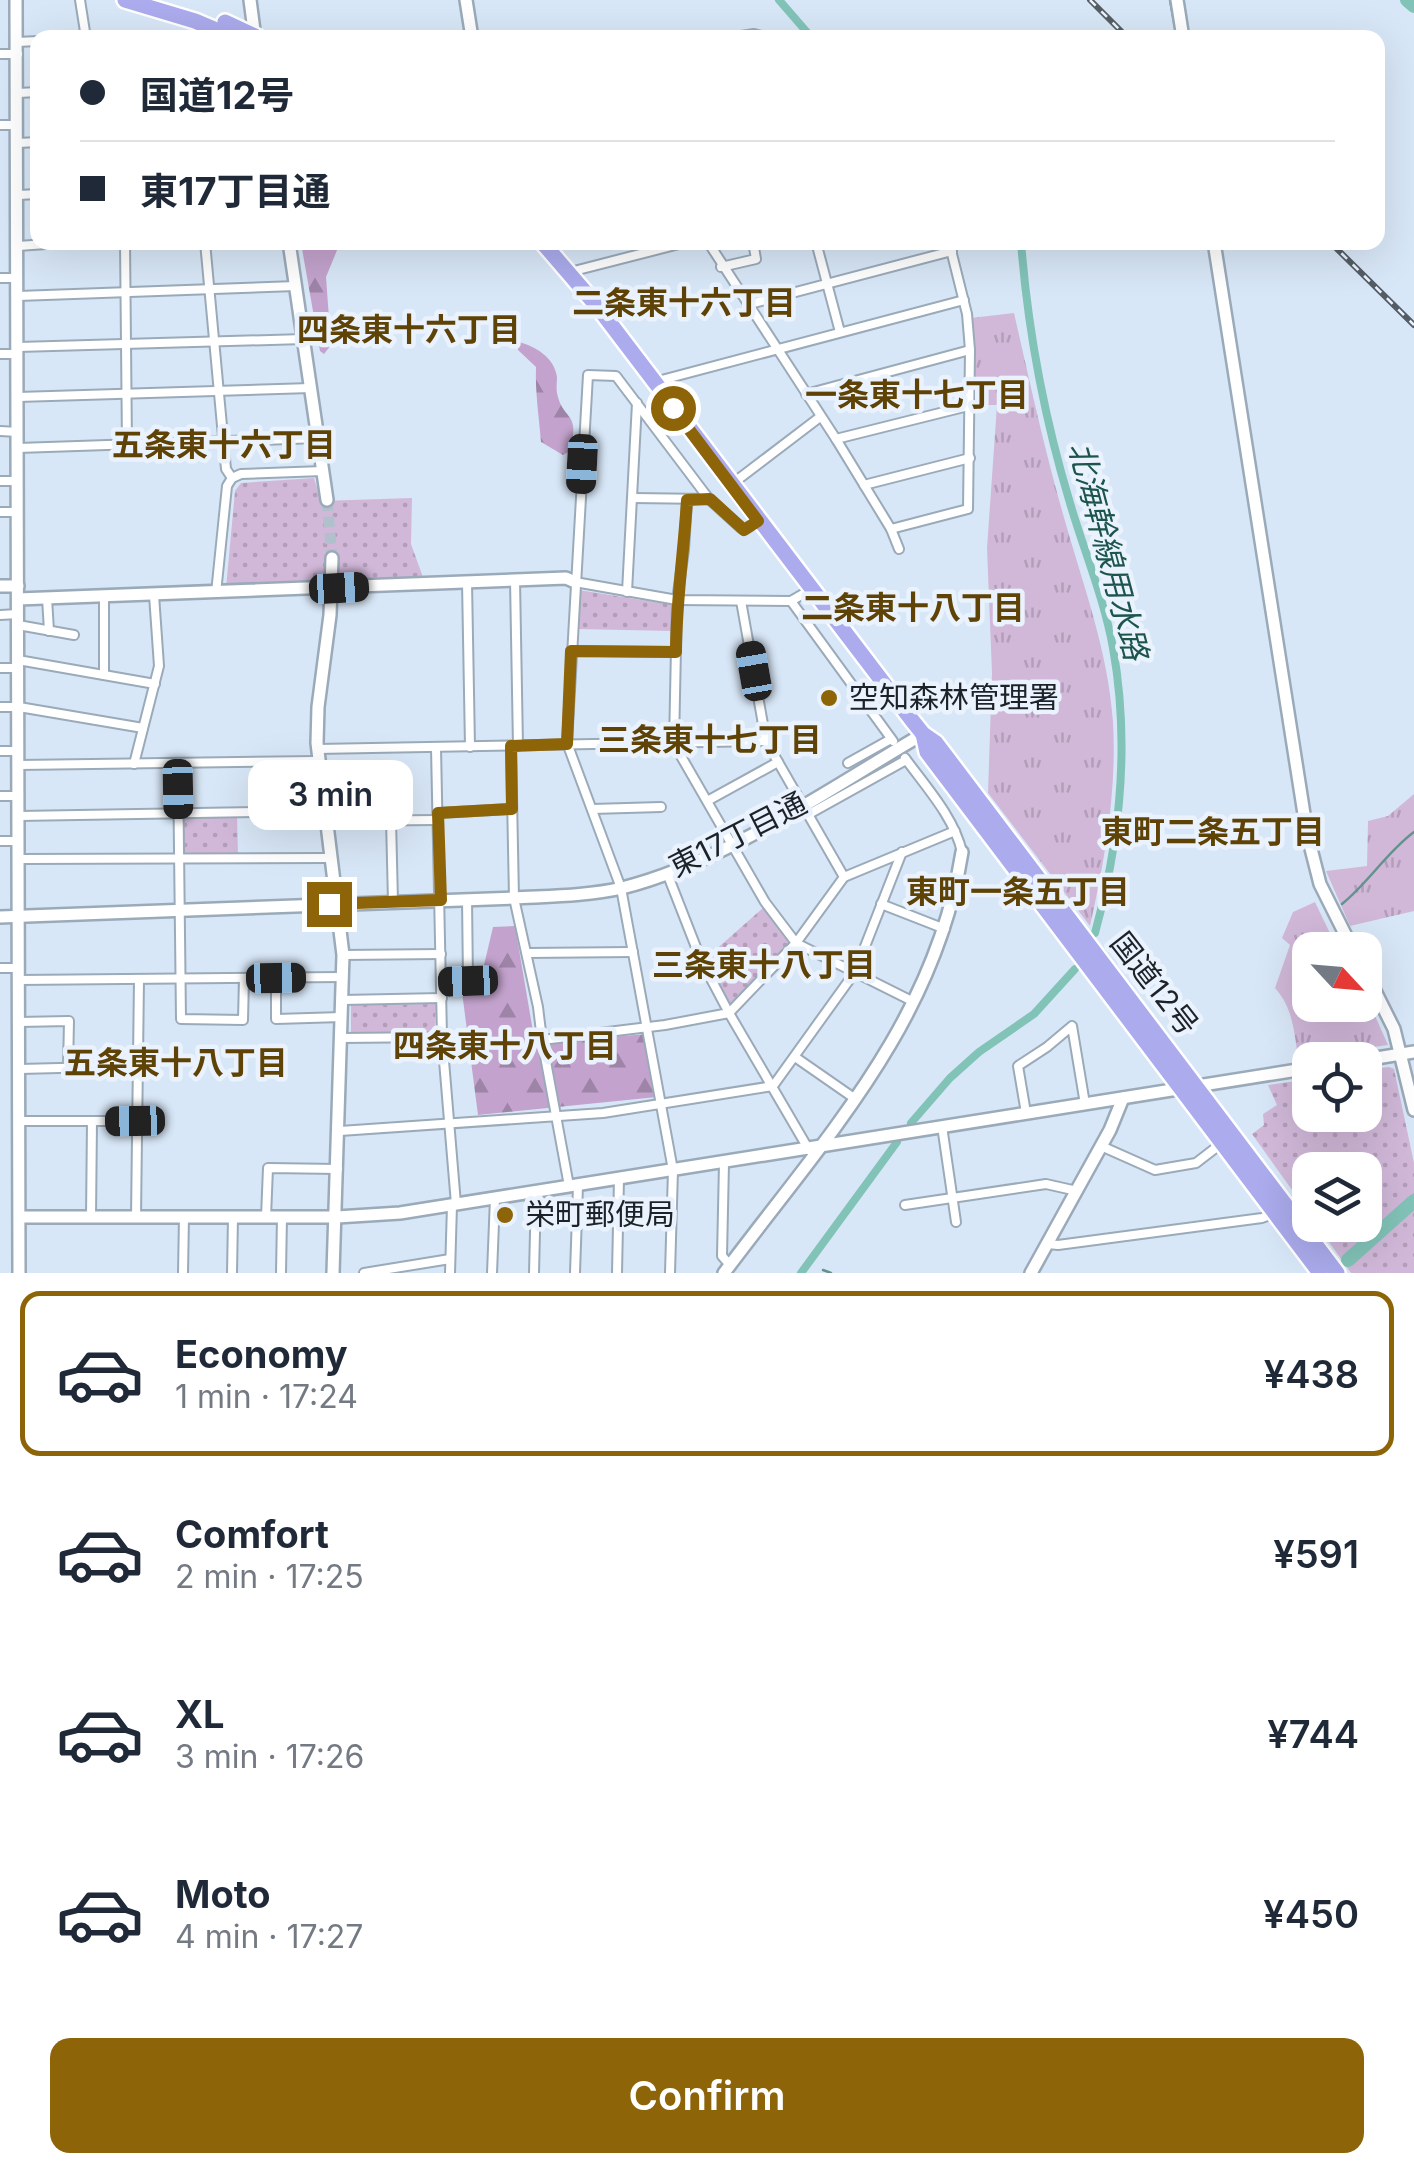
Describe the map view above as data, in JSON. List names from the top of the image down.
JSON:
{
  "streets": {
    "highway": ["国道12号"],
    "street": ["東17丁目通"]
  },
  "crossings": [
    ["東17丁目通", "国道12号"]
  ],
  "districts": [
    "二条東十六丁目",
    "四条東十六丁目",
    "一条東十七丁目",
    "五条東十六丁目",
    "二条東十八丁目",
    "三条東十七丁目",
    "東町二条五丁目",
    "東町一条五丁目",
    "三条東十八丁目",
    "四条東十八丁目",
    "五条東十八丁目"
  ],
  "water": ["北海幹線用水路"],
  "places": ["空知森林管理署", "栄町郵便局"],
  "north": "bottom right",
  "page": {
    "banner": ["国道12号", "東17丁目通"],
    "bubble": "3 min",
    "list": [
      {
        "name": "Economy",
        "note": "1 min · 17:24",
        "value": "¥438"
      },
      {
        "name": "Comfort",
        "note": "2 min · 17:25",
        "value": "¥591"
      },
      {
        "name": "XL",
        "note": "3 min · 17:26",
        "value": "¥744"
      },
      {
        "name": "Moto",
        "note": "4 min · 17:27",
        "value": "¥450"
      }
    ],
    "buttons": "Confirm"
  }
}
